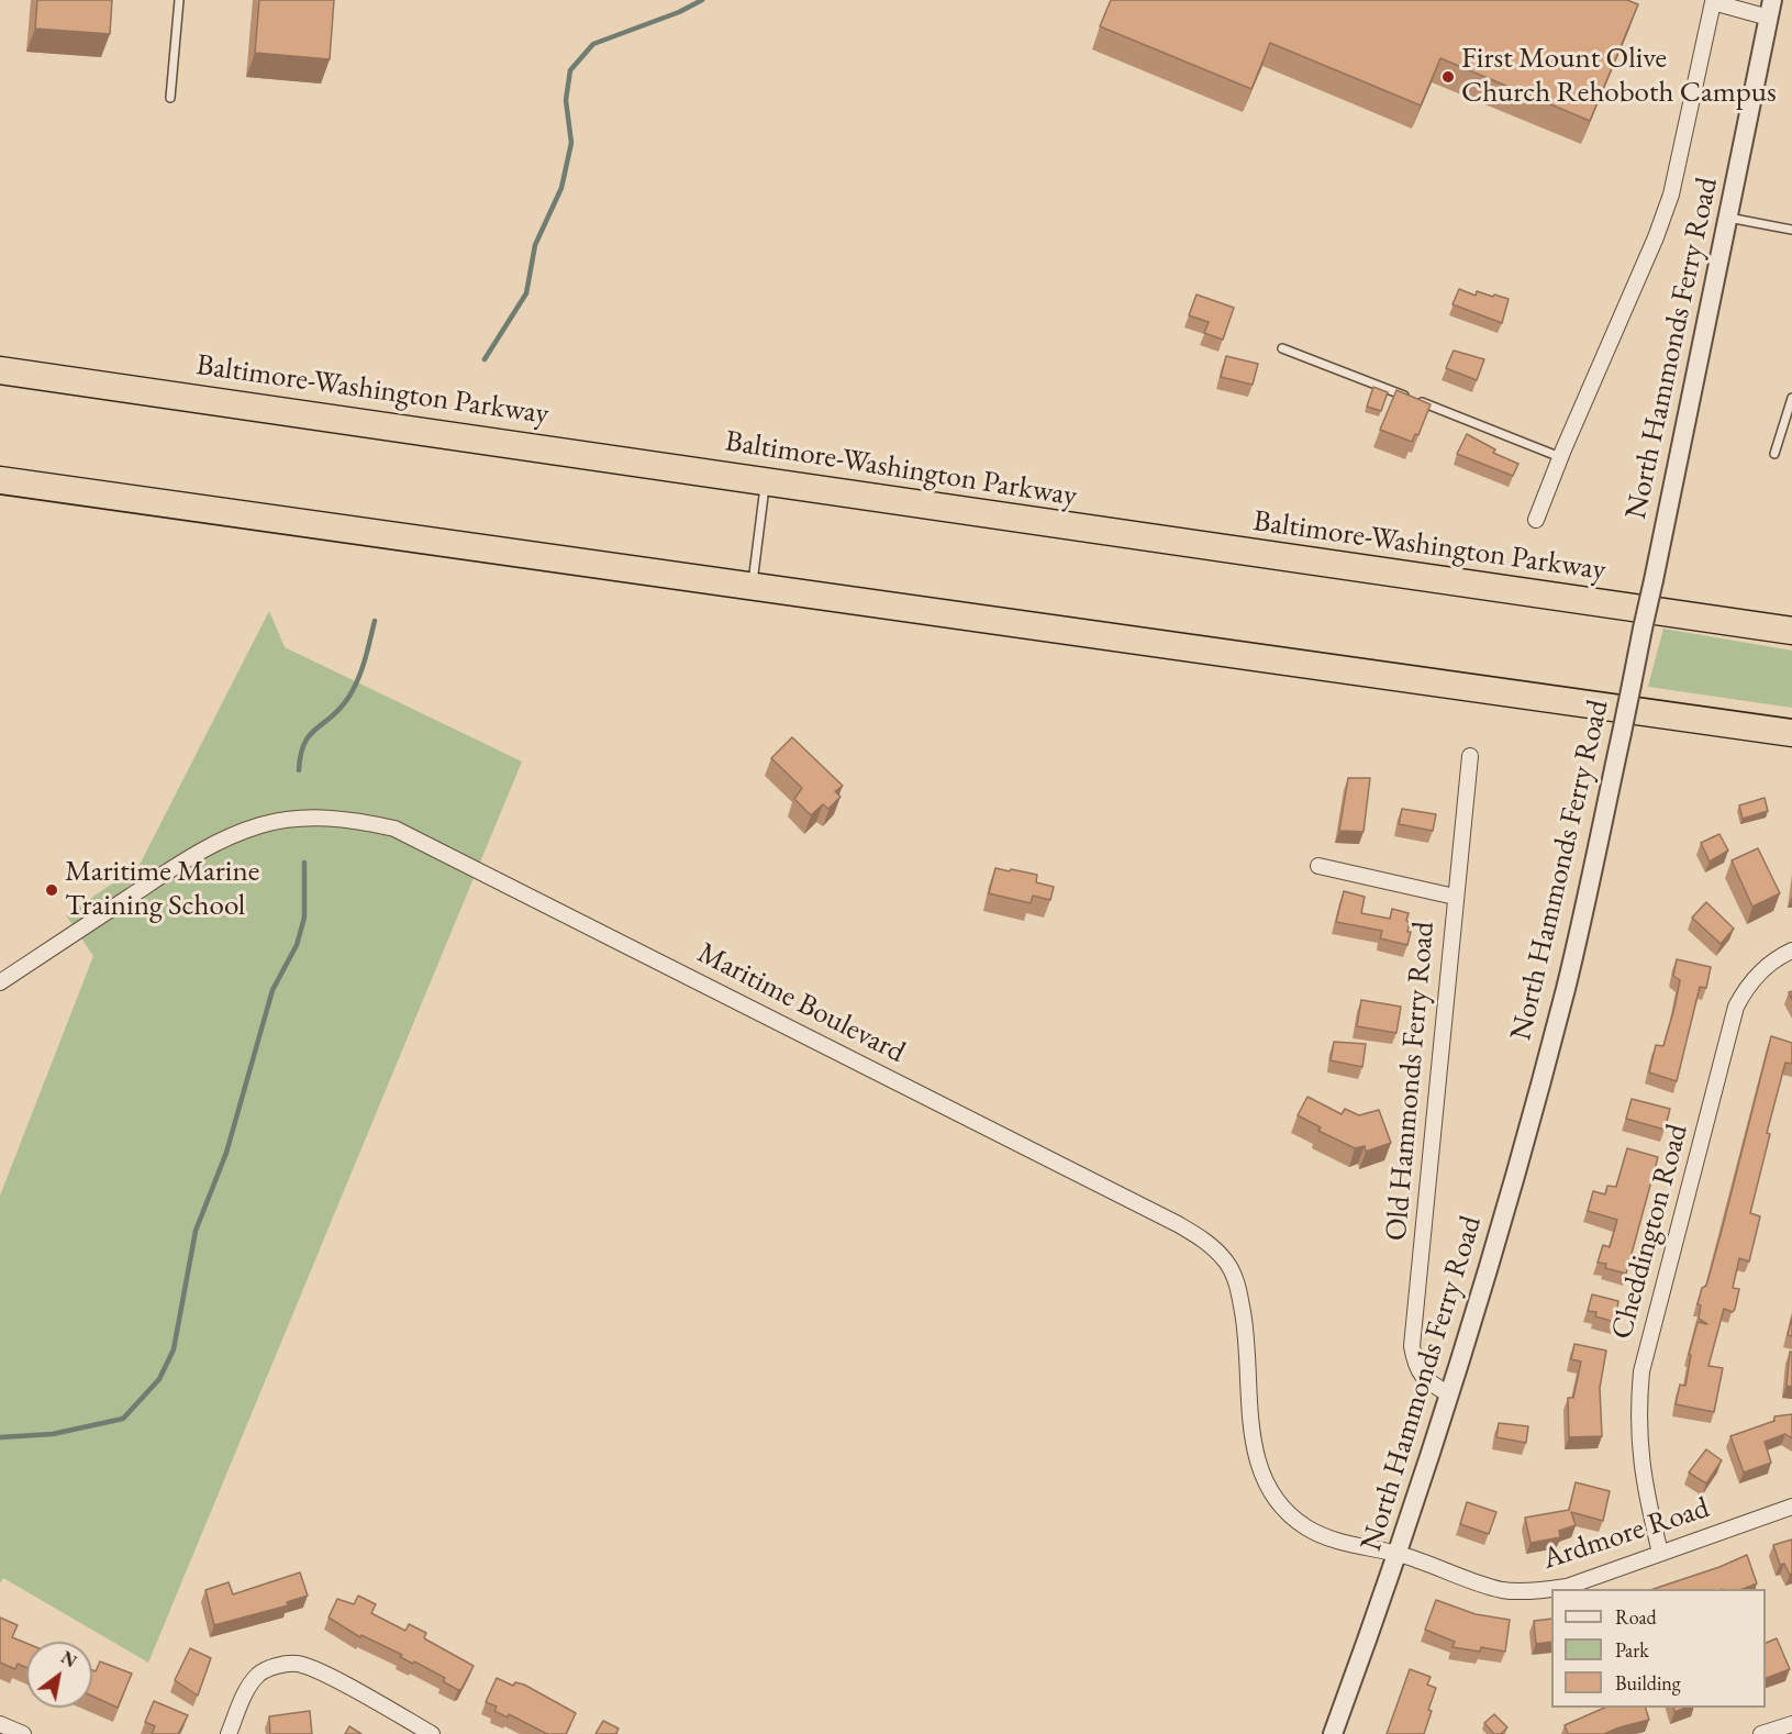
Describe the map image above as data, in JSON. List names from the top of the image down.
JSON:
{
  "streets": {
    "highway": ["Baltimore-Washington Parkway"],
    "street": [
      "North Hammonds Ferry Road",
      "Maritime Boulevard",
      "Old Hammonds Ferry Road",
      "Cheddington Road",
      "Ardmore Road"
    ]
  },
  "crossings": [
    ["North Hammonds Ferry Road", "Maritime Boulevard"],
    ["North Hammonds Ferry Road", "Old Hammonds Ferry Road"],
    ["North Hammonds Ferry Road", "Ardmore Road"],
    ["Maritime Boulevard", "Ardmore Road"],
    ["Cheddington Road", "Ardmore Road"]
  ],
  "places": ["First Mount Olive Church Rehoboth Campus", "Maritime Marine Training School"],
  "legend": ["Road", "Park", "Building"],
  "north": "top right"
}
